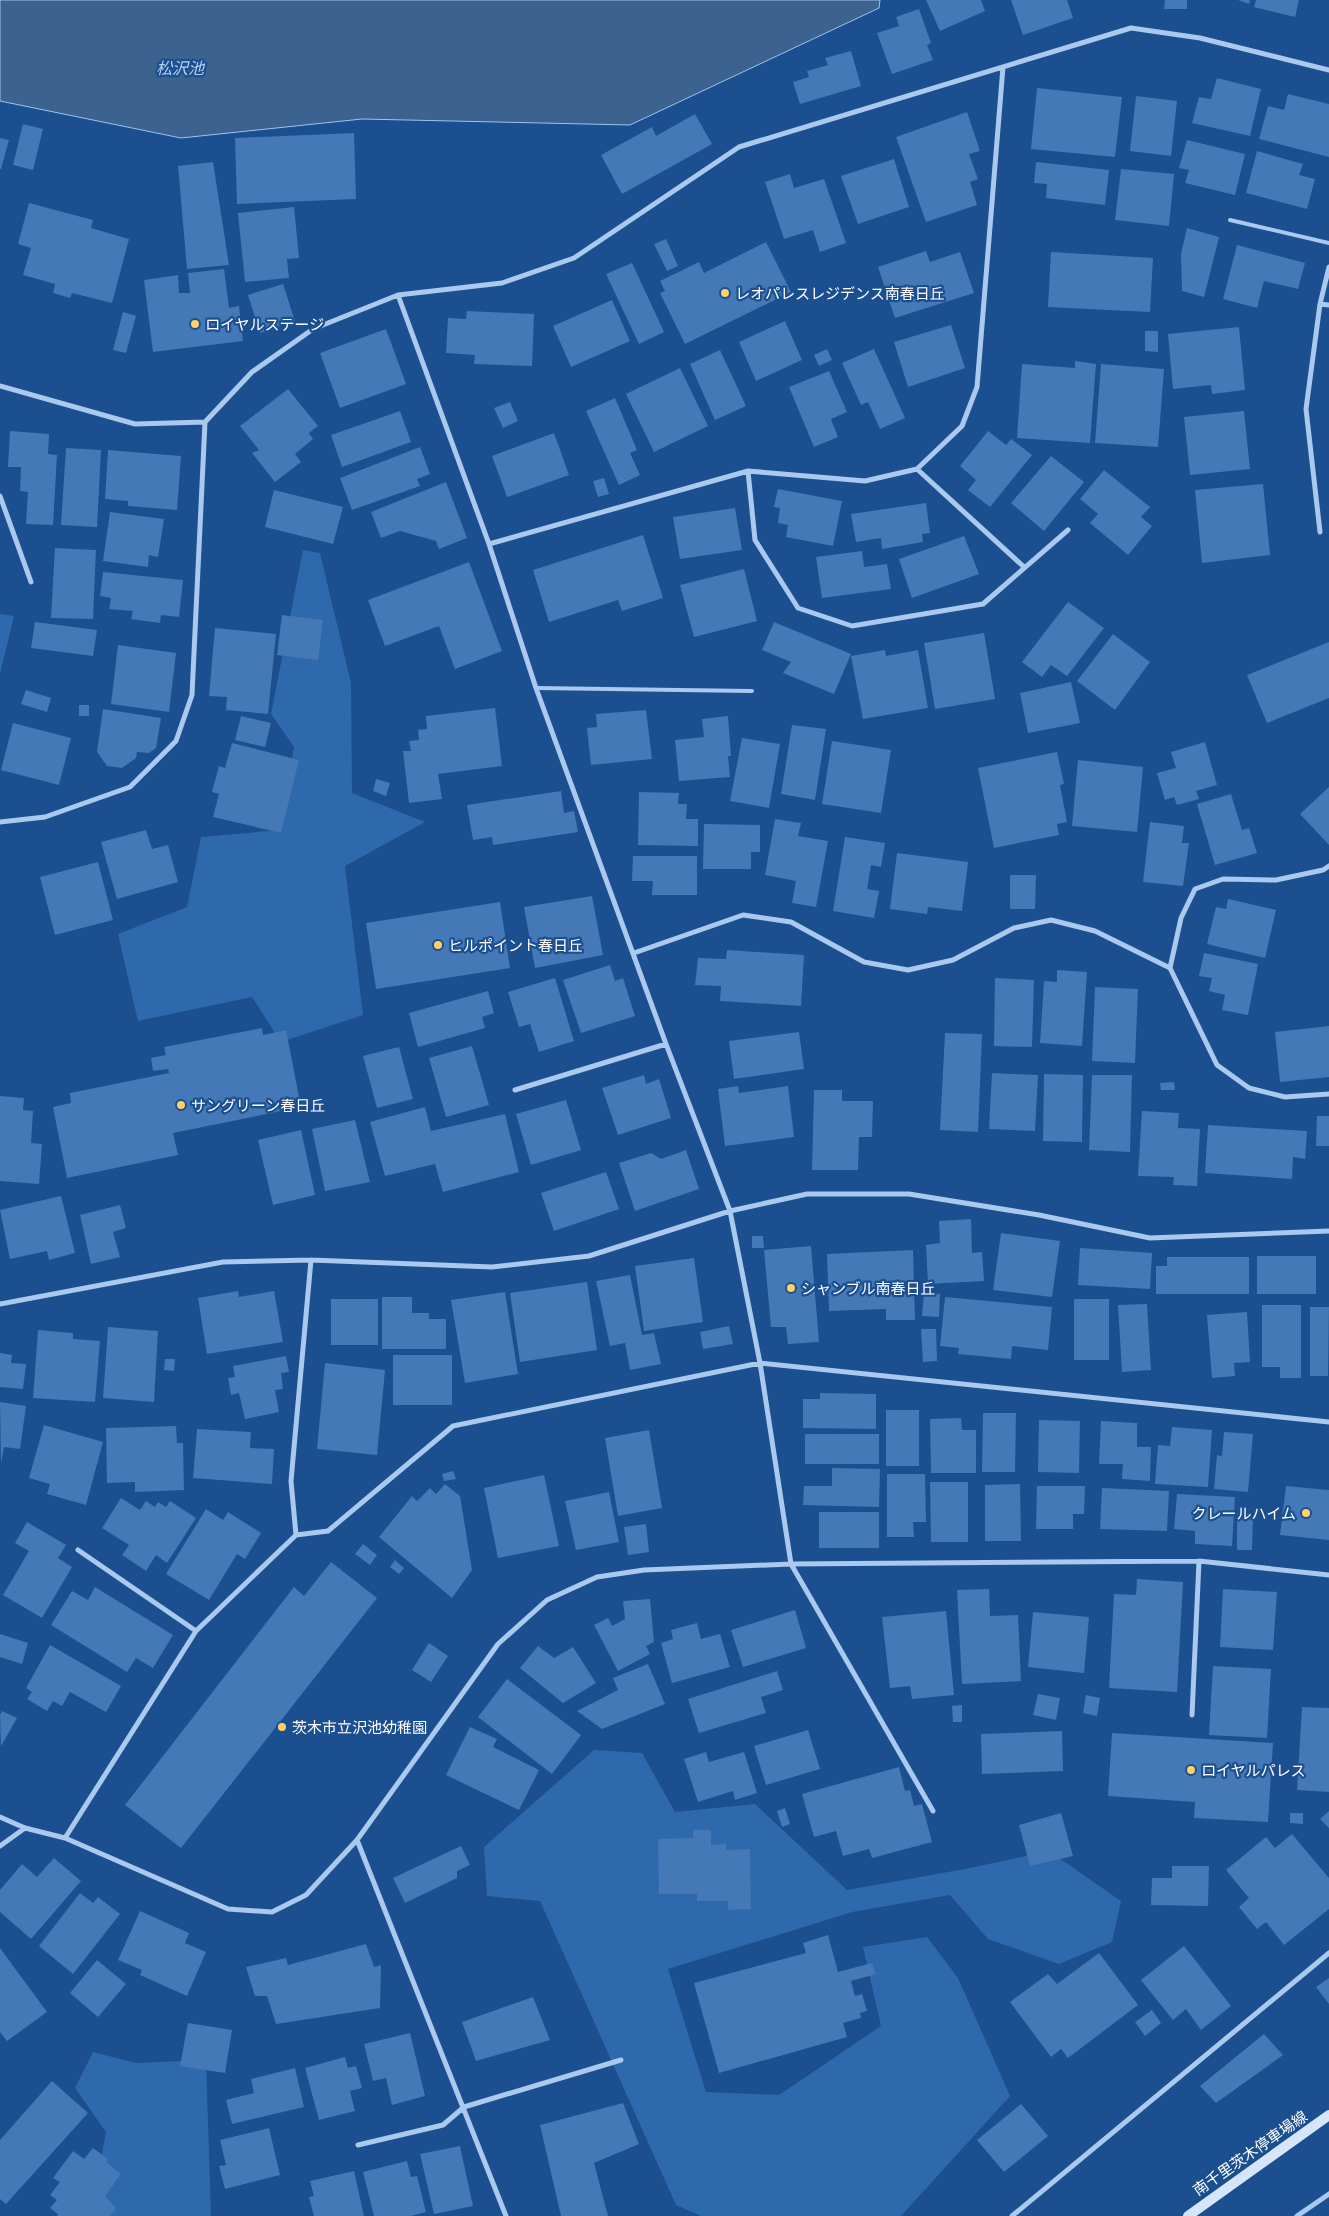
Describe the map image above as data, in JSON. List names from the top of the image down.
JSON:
{
  "streets": {
    "main road": ["南千里茨木停車場線"]
  },
  "water": ["松沢池"],
  "places": [
    "レオパレスレジデンス南春日丘",
    "ロイヤルステージ",
    "ヒルポイント春日丘",
    "サングリーン春日丘",
    "シャンブル南春日丘",
    "クレールハイム",
    "茨木市立沢池幼稚園",
    "ロイヤルパレス"
  ]
}
